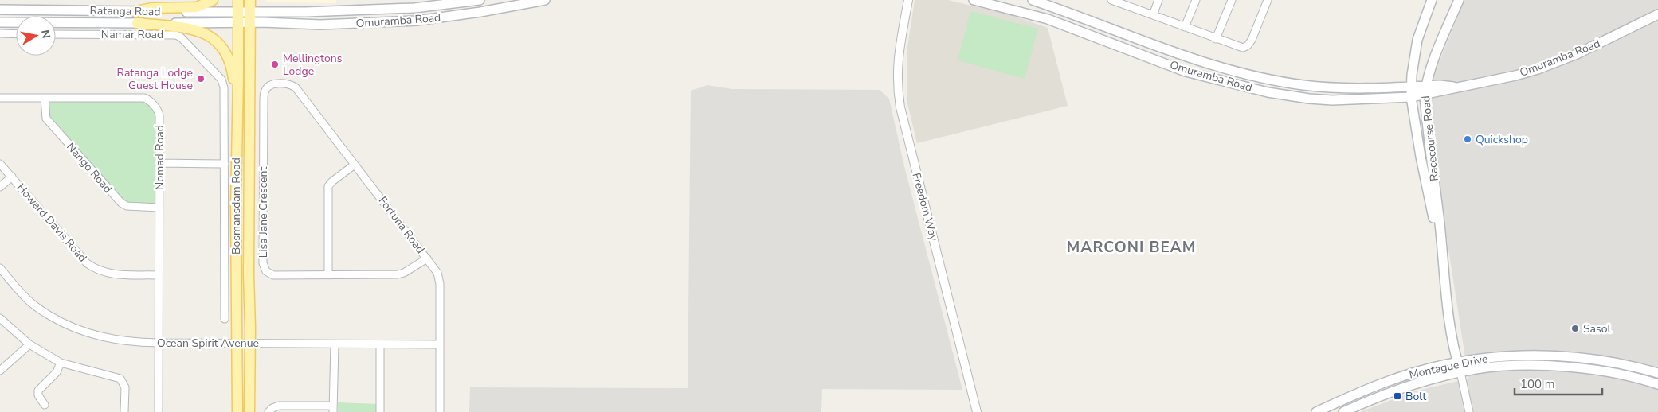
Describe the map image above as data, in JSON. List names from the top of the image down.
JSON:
{
  "streets": {
    "main road": [
      "Ratanga Road",
      "Omuramba Road",
      "Racecourse Road",
      "Bosmansdam Road",
      "Montague Drive"
    ],
    "street": [
      "Namar Road",
      "Nomad Road",
      "Nango Road",
      "Freedom Way",
      "Lisa Jane Crescent",
      "Howard Davis Road",
      "Fortuna Road",
      "Ocean Spirit Avenue"
    ]
  },
  "crossings": [
    ["Ratanga Road", "Omuramba Road"],
    ["Ratanga Road", "Bosmansdam Road"],
    ["Omuramba Road", "Racecourse Road"],
    ["Omuramba Road", "Bosmansdam Road"],
    ["Racecourse Road", "Montague Drive"],
    ["Nomad Road", "Nango Road"],
    ["Nomad Road", "Howard Davis Road"],
    ["Nomad Road", "Ocean Spirit Avenue"],
    ["Bosmansdam Road", "Ocean Spirit Avenue"],
    ["Lisa Jane Crescent", "Fortuna Road"],
    ["Fortuna Road", "Ocean Spirit Avenue"]
  ],
  "districts": ["MARCONI BEAM"],
  "places": {
    "other": [
      "Mellingtons Lodge",
      "Ratanga Lodge Guest House",
      "Quickshop",
      "Sasol"
    ],
    "transit": ["Bolt"]
  },
  "scale_bar": "100 m",
  "north": "right"
}
